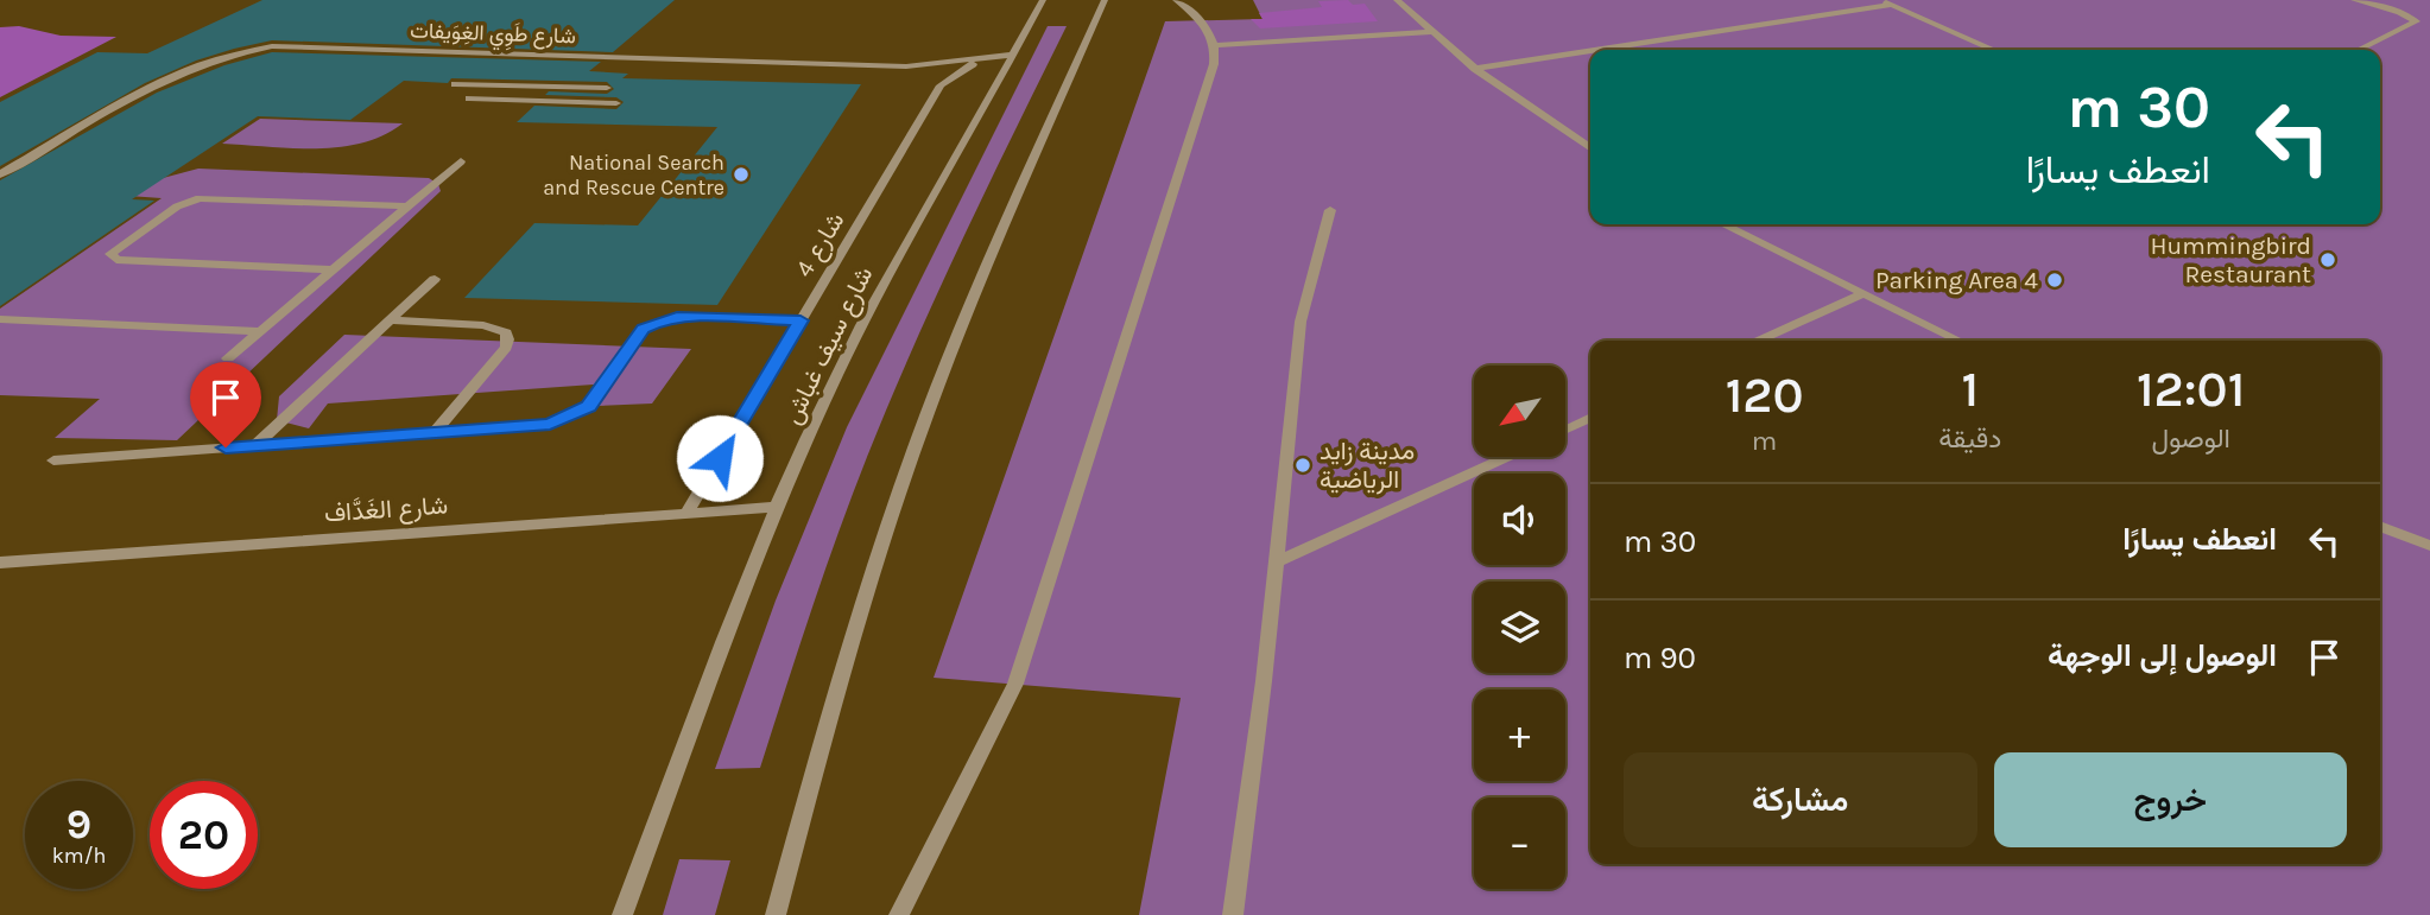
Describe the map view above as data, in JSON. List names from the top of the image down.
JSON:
{
  "streets": {
    "street": [
      "شارع طَوِي الغِوَيفات",
      "شارع 4",
      "شارع سيف غباش",
      "شارع الغَدَّاف"
    ]
  },
  "crossings": [
    ["شارع طَوِي الغِوَيفات", "شارع 4"],
    ["شارع طَوِي الغِوَيفات", "شارع سيف غباش"],
    ["شارع 4", "شارع الغَدَّاف"],
    ["شارع سيف غباش", "شارع الغَدَّاف"]
  ],
  "places": [
    "National Search and Rescue Centre",
    "Hummingbird Restaurant",
    "Parking Area 4",
    "مدينة زايد الرياضية"
  ],
  "north": "bottom left",
  "page": {
    "turn": ["30 m", "انعطف يسارًا"],
    "eta": [
      "12:01",
      "الوصول",
      "1",
      "دقيقة",
      "120",
      "m"
    ],
    "map_buttons": ["+", "−"],
    "list": [
      {
        "name": "انعطف يسارًا",
        "value": "30 m"
      },
      {
        "name": "الوصول إلى الوجهة",
        "value": "90 m"
      }
    ],
    "buttons": ["خروج", "مشاركة"],
    "speed": "9 km/h",
    "limit": "20"
  }
}
